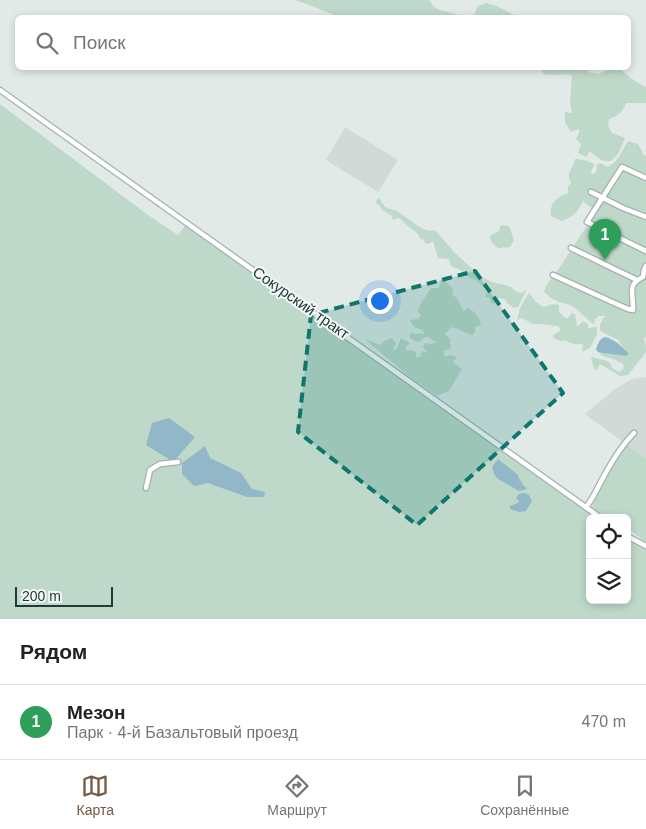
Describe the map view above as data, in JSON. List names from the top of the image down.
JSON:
{
  "streets": {
    "street": ["Сокурский тракт"]
  },
  "scale_bar": "200 m",
  "page": {
    "search": "Поиск",
    "pins": "1",
    "scale": "200 m",
    "heading": "Рядом",
    "list": [
      {
        "mark": "1",
        "name": "Мезон",
        "note": "Парк · 4-й Базальтовый проезд",
        "value": "470 m"
      }
    ],
    "nav": ["Карта", "Маршрут", "Сохранённые"]
  }
}
